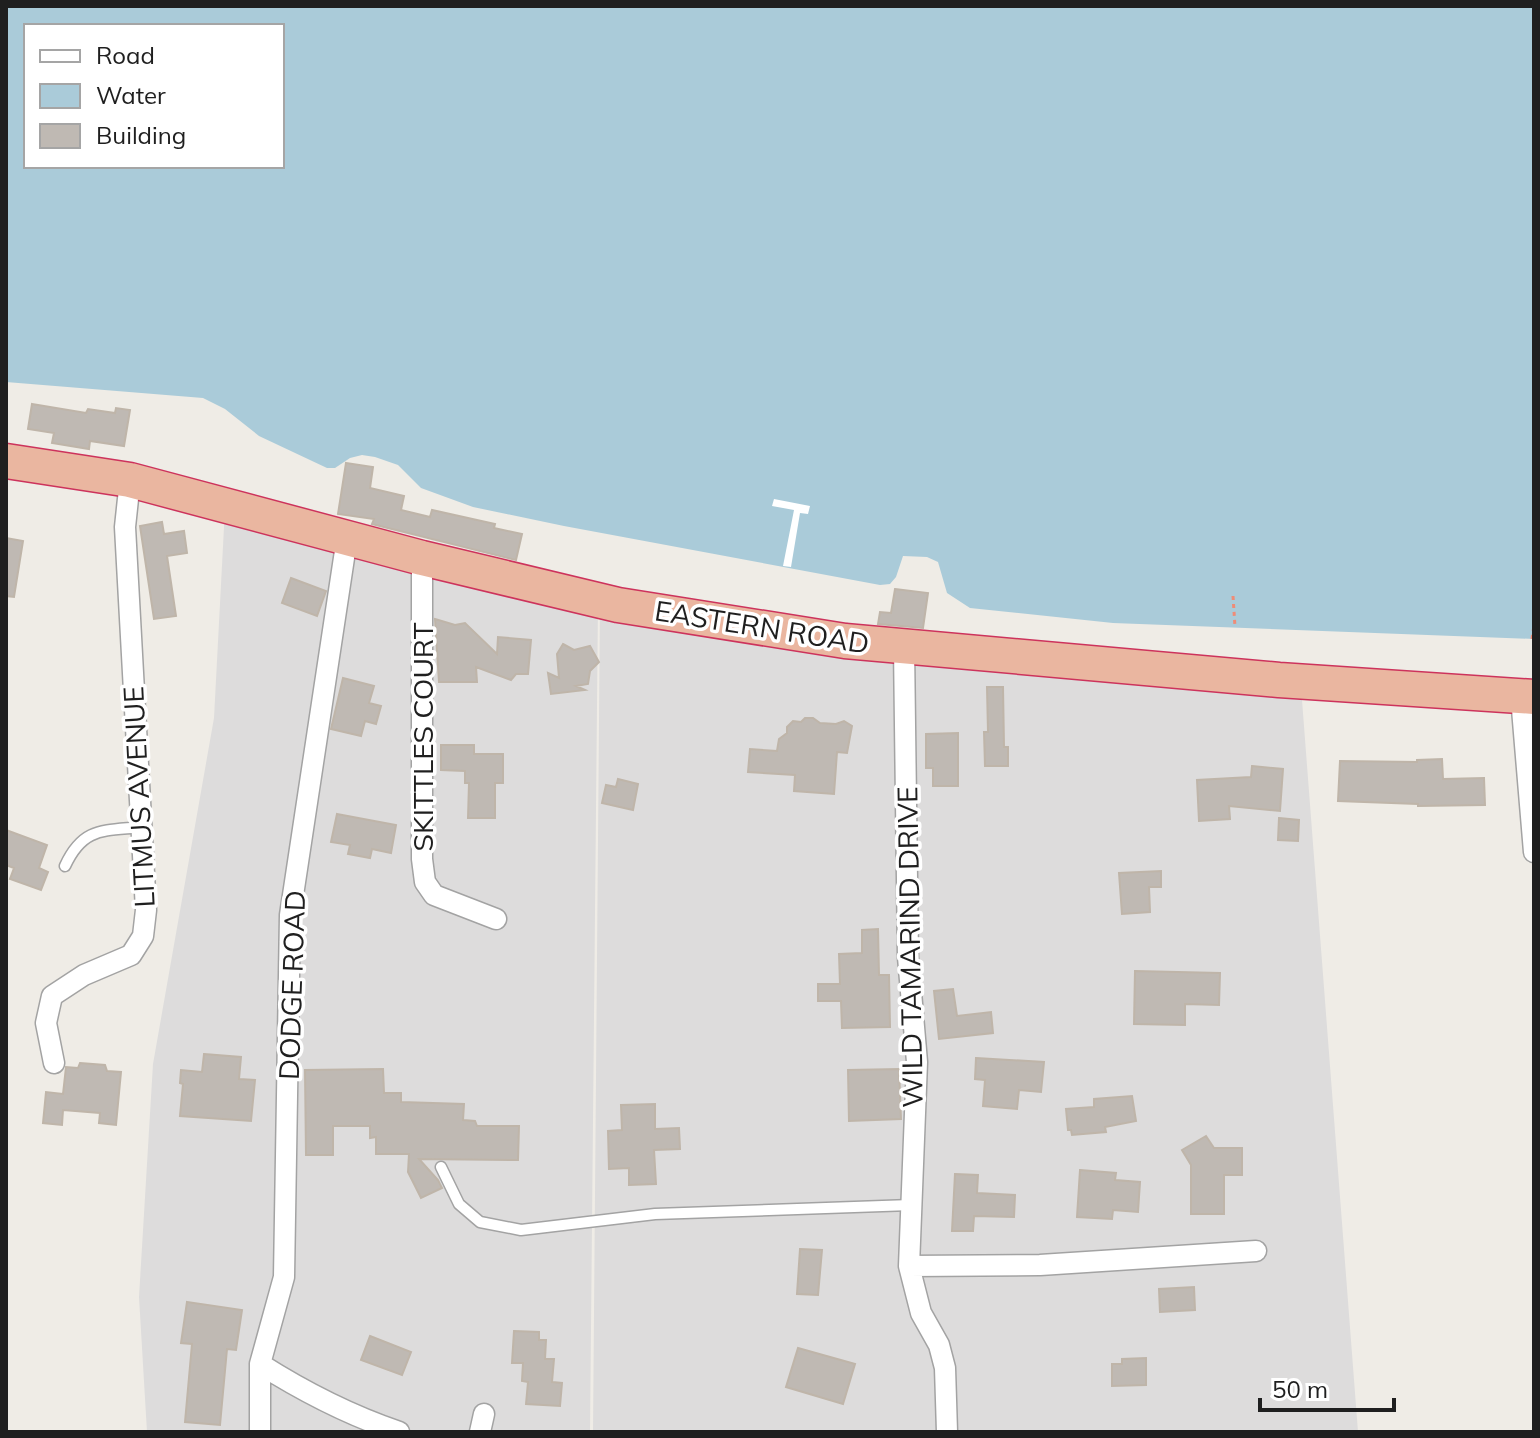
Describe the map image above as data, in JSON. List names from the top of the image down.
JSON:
{
  "streets": {
    "highway": ["EASTERN ROAD"],
    "street": [
      "SKITTLES COURT",
      "LITMUS AVENUE",
      "WILD TAMARIND DRIVE",
      "DODGE ROAD"
    ]
  },
  "crossings": [
    ["EASTERN ROAD", "SKITTLES COURT"],
    ["EASTERN ROAD", "LITMUS AVENUE"],
    ["EASTERN ROAD", "WILD TAMARIND DRIVE"],
    ["EASTERN ROAD", "DODGE ROAD"]
  ],
  "legend": ["Road", "Water", "Building"],
  "scale_bar": "50 m"
}
